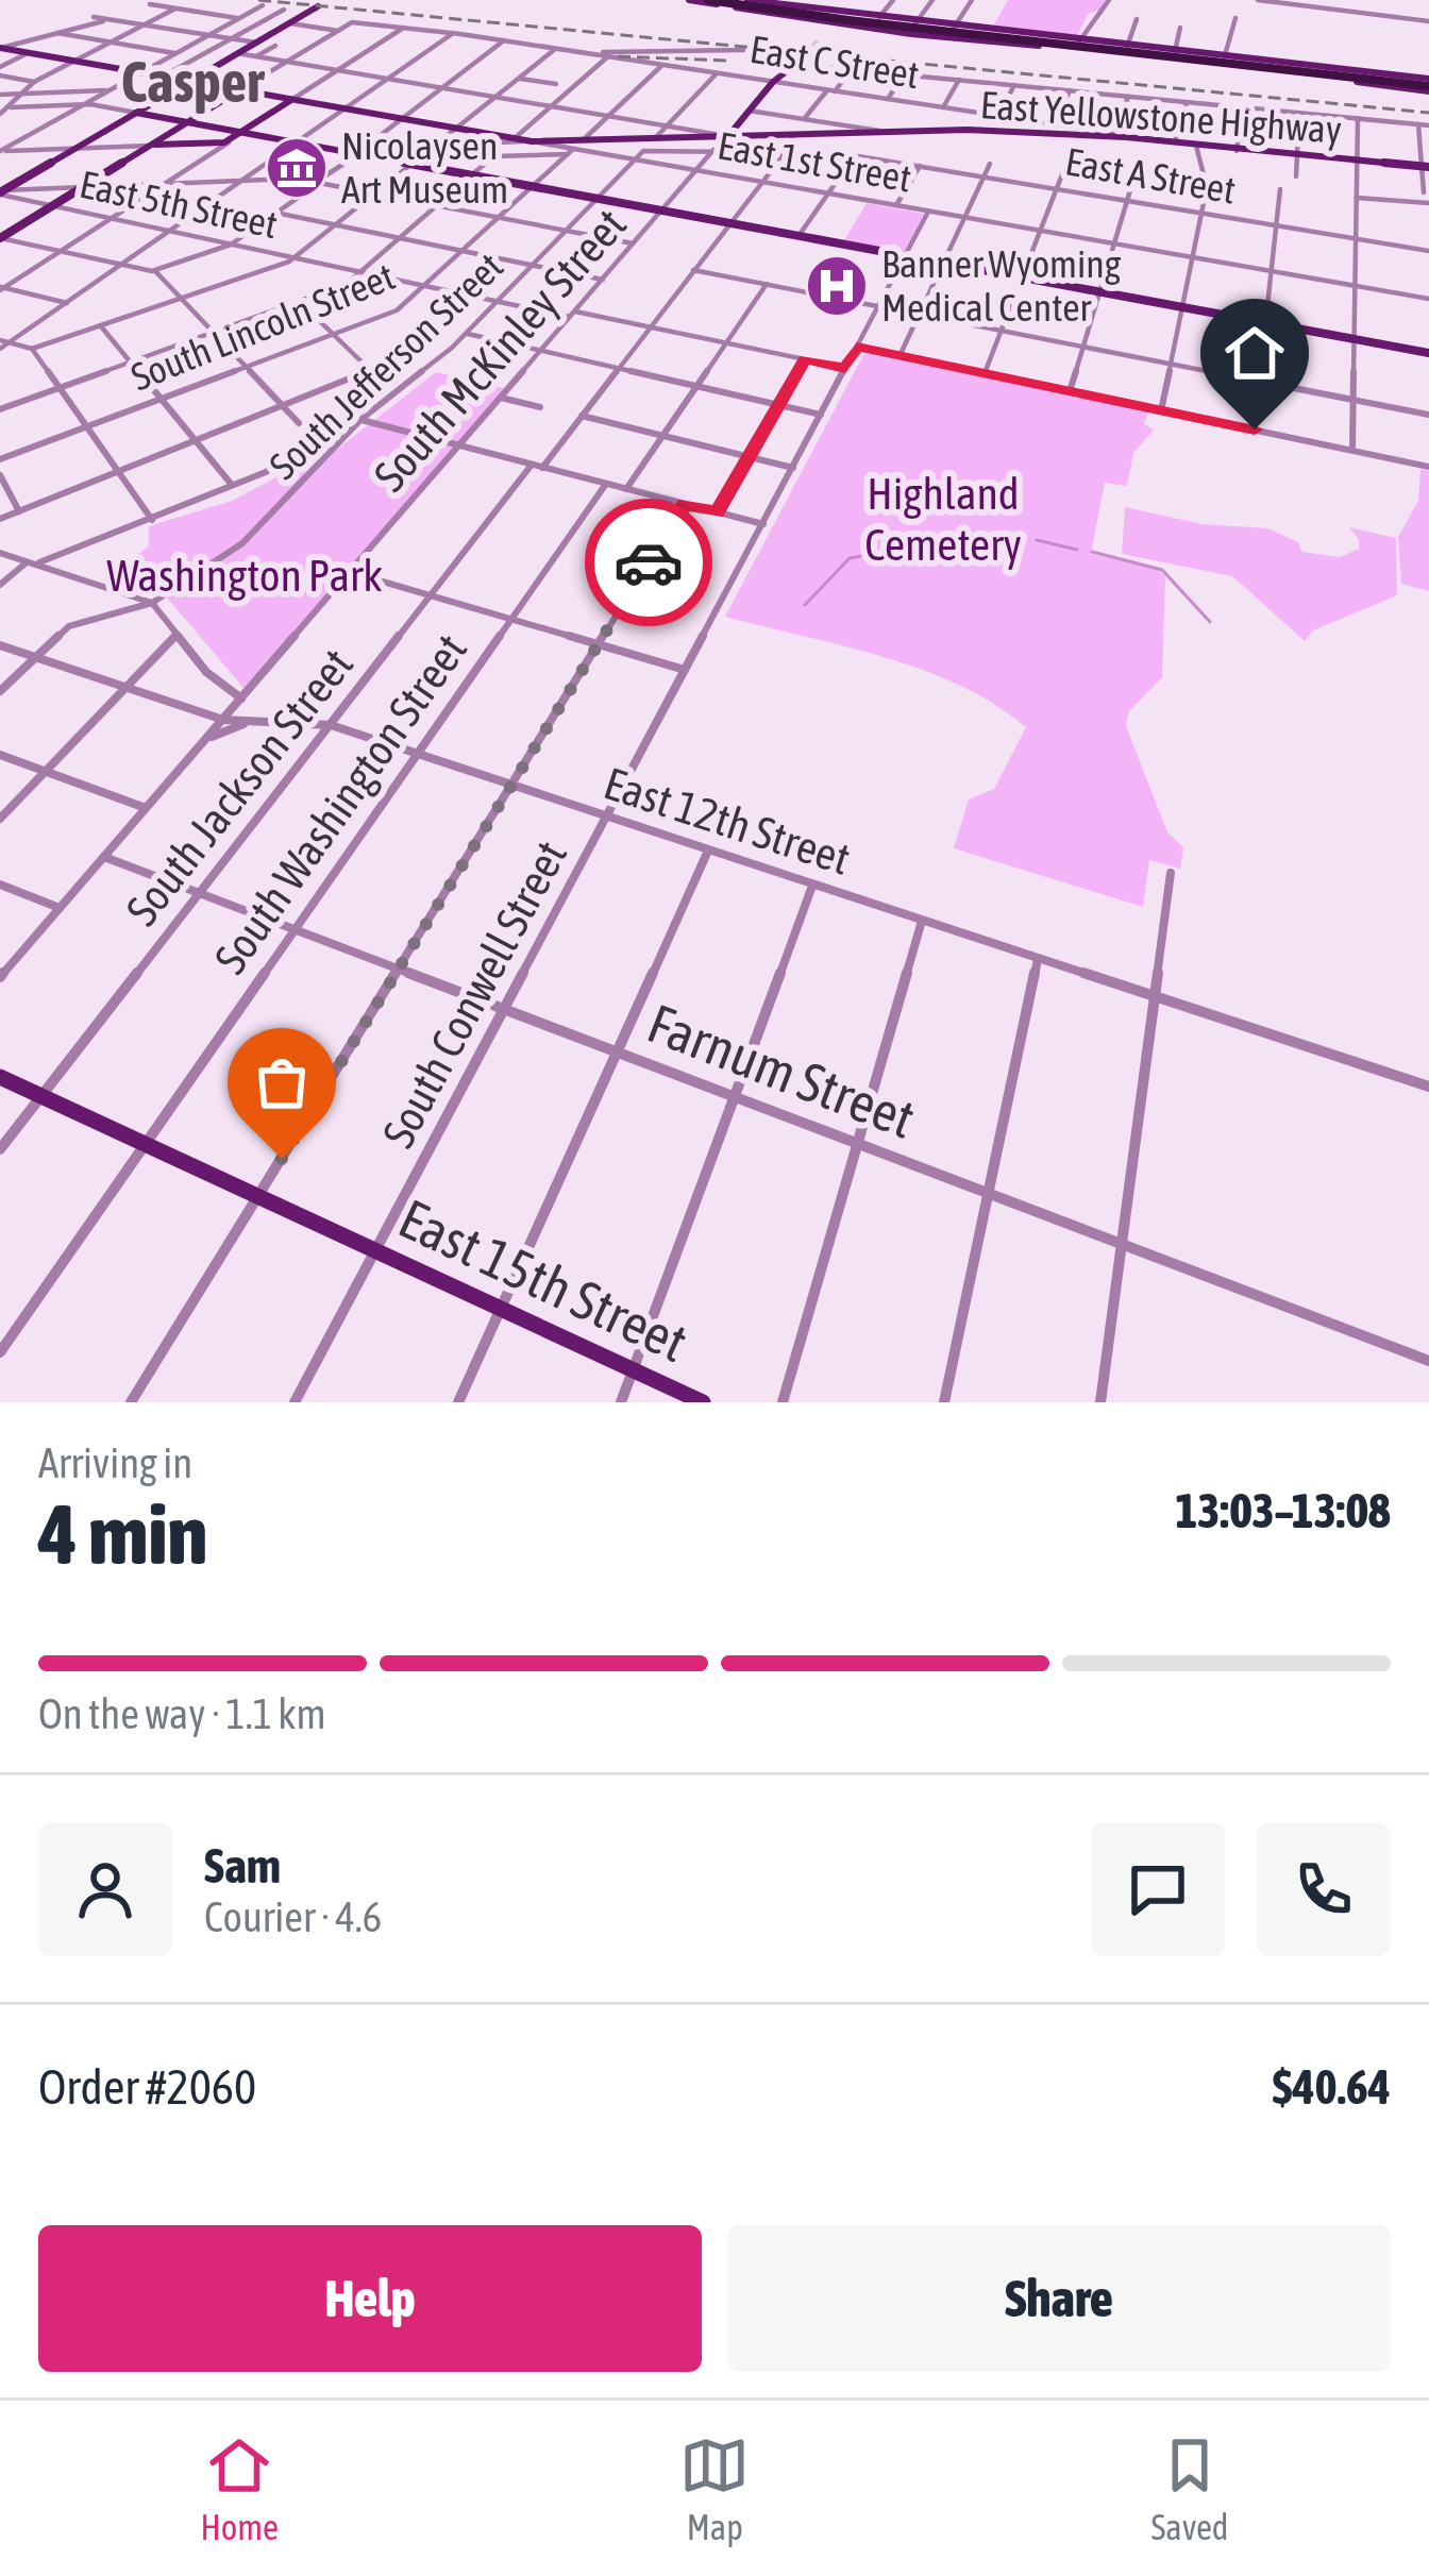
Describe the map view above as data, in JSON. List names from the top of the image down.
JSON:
{
  "streets": {
    "main road": ["East Yellowstone Highway", "East 15th Street"],
    "street": [
      "East C Street",
      "East 1st Street",
      "East A Street",
      "East 5th Street",
      "South Lincoln Street",
      "South McKinley Street",
      "South Jefferson Street",
      "South Jackson Street",
      "South Washington Street",
      "East 12th Street",
      "South Conwell Street",
      "Farnum Street"
    ]
  },
  "crossings": [
    ["East C Street", "East Yellowstone Highway"],
    ["East Yellowstone Highway", "East 1st Street"],
    ["East Yellowstone Highway", "South Lincoln Street"],
    ["East Yellowstone Highway", "South Jackson Street"],
    ["East 1st Street", "South Lincoln Street"],
    ["East 1st Street", "South McKinley Street"],
    ["East 1st Street", "South Jefferson Street"],
    ["East 1st Street", "South Jackson Street"],
    ["East 1st Street", "South Conwell Street"],
    ["East A Street", "South McKinley Street"],
    ["East A Street", "South Jefferson Street"],
    ["East A Street", "South Jackson Street"],
    ["East 5th Street", "South Lincoln Street"],
    ["East 5th Street", "South McKinley Street"],
    ["East 5th Street", "South Jefferson Street"],
    ["East 5th Street", "South Jackson Street"],
    ["East 5th Street", "South Conwell Street"],
    ["South McKinley Street", "East 12th Street"],
    ["South McKinley Street", "Farnum Street"],
    ["South Jefferson Street", "East 12th Street"],
    ["South Jackson Street", "East 12th Street"],
    ["South Jackson Street", "Farnum Street"],
    ["South Jackson Street", "East 15th Street"],
    ["South Washington Street", "East 12th Street"],
    ["South Washington Street", "Farnum Street"],
    ["South Washington Street", "East 15th Street"],
    ["East 12th Street", "South Conwell Street"],
    ["South Conwell Street", "Farnum Street"],
    ["South Conwell Street", "East 15th Street"]
  ],
  "districts": ["Casper"],
  "parks": ["Highland Cemetery", "Washington Park"],
  "places": {
    "museum": ["Nicolaysen Art Museum"],
    "hospital": ["Banner Wyoming Medical Center"]
  },
  "page": {
    "heading": ["4 min", "Arriving in", "13:03–13:08"],
    "panel": [
      "Sam",
      "Courier · 4.6",
      "Order #2060",
      "$40.64"
    ],
    "bar": "On the way · 1.1 km",
    "buttons": ["Help", "Share"],
    "tabs": ["Home", "Map", "Saved"]
  }
}
